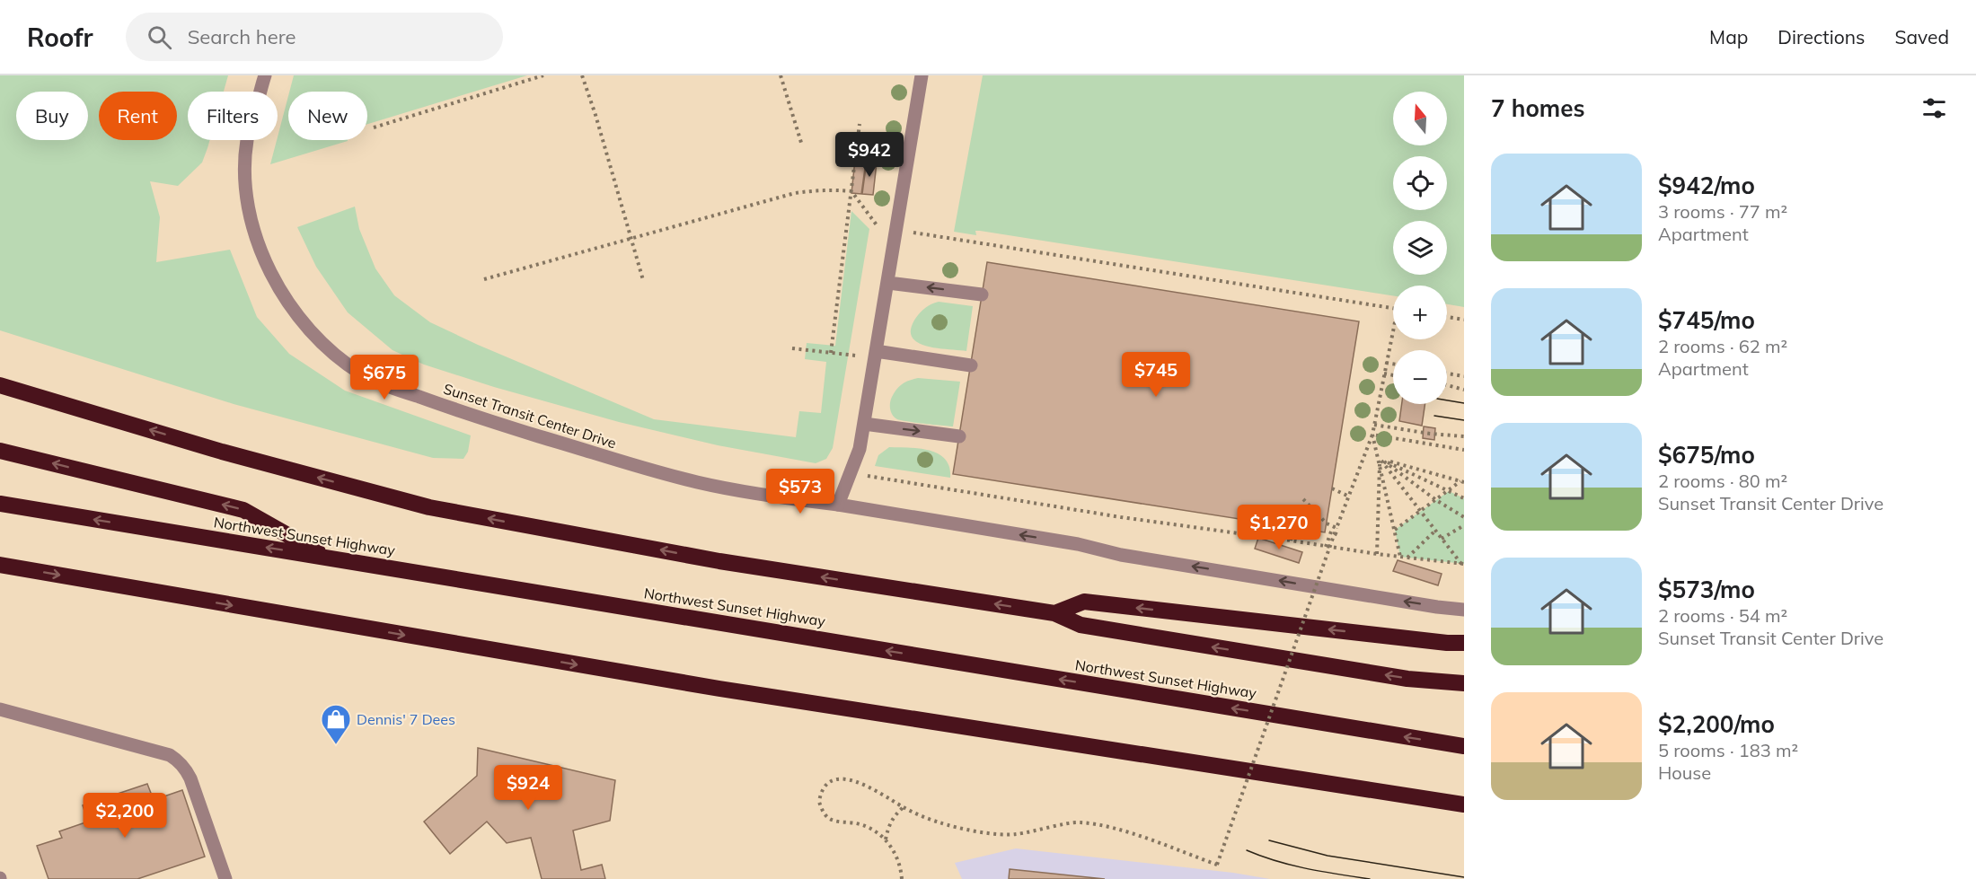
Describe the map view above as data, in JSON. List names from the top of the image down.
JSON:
{
  "streets": {
    "highway": ["Northwest Sunset Highway"],
    "street": ["Sunset Transit Center Drive"]
  },
  "one_way": ["Sunset Transit Center Drive"],
  "places": {
    "shop": ["Dennis' 7 Dees"]
  },
  "north": "top",
  "page": {
    "header": "Roofr",
    "search": "Search here",
    "nav": ["Map", "Directions", "Saved"],
    "heading": "7 homes",
    "map_buttons": ["+", "−"],
    "chip": [
      "Buy",
      "Rent",
      "Filters",
      "New"
    ],
    "price": [
      "$942",
      "$745",
      "$675",
      "$573",
      "$1,270",
      "$924",
      "$2,200"
    ],
    "list": [
      {
        "name": "$942/mo",
        "note": "3 rooms · 77 m² · Apartment"
      },
      {
        "name": "$745/mo",
        "note": "2 rooms · 62 m² · Apartment"
      },
      {
        "name": "$675/mo",
        "note": "2 rooms · 80 m² · Sunset Transit Center Drive"
      },
      {
        "name": "$573/mo",
        "note": "2 rooms · 54 m² · Sunset Transit Center Drive"
      },
      {
        "name": "$2,200/mo",
        "note": "5 rooms · 183 m² · House"
      }
    ]
  }
}
